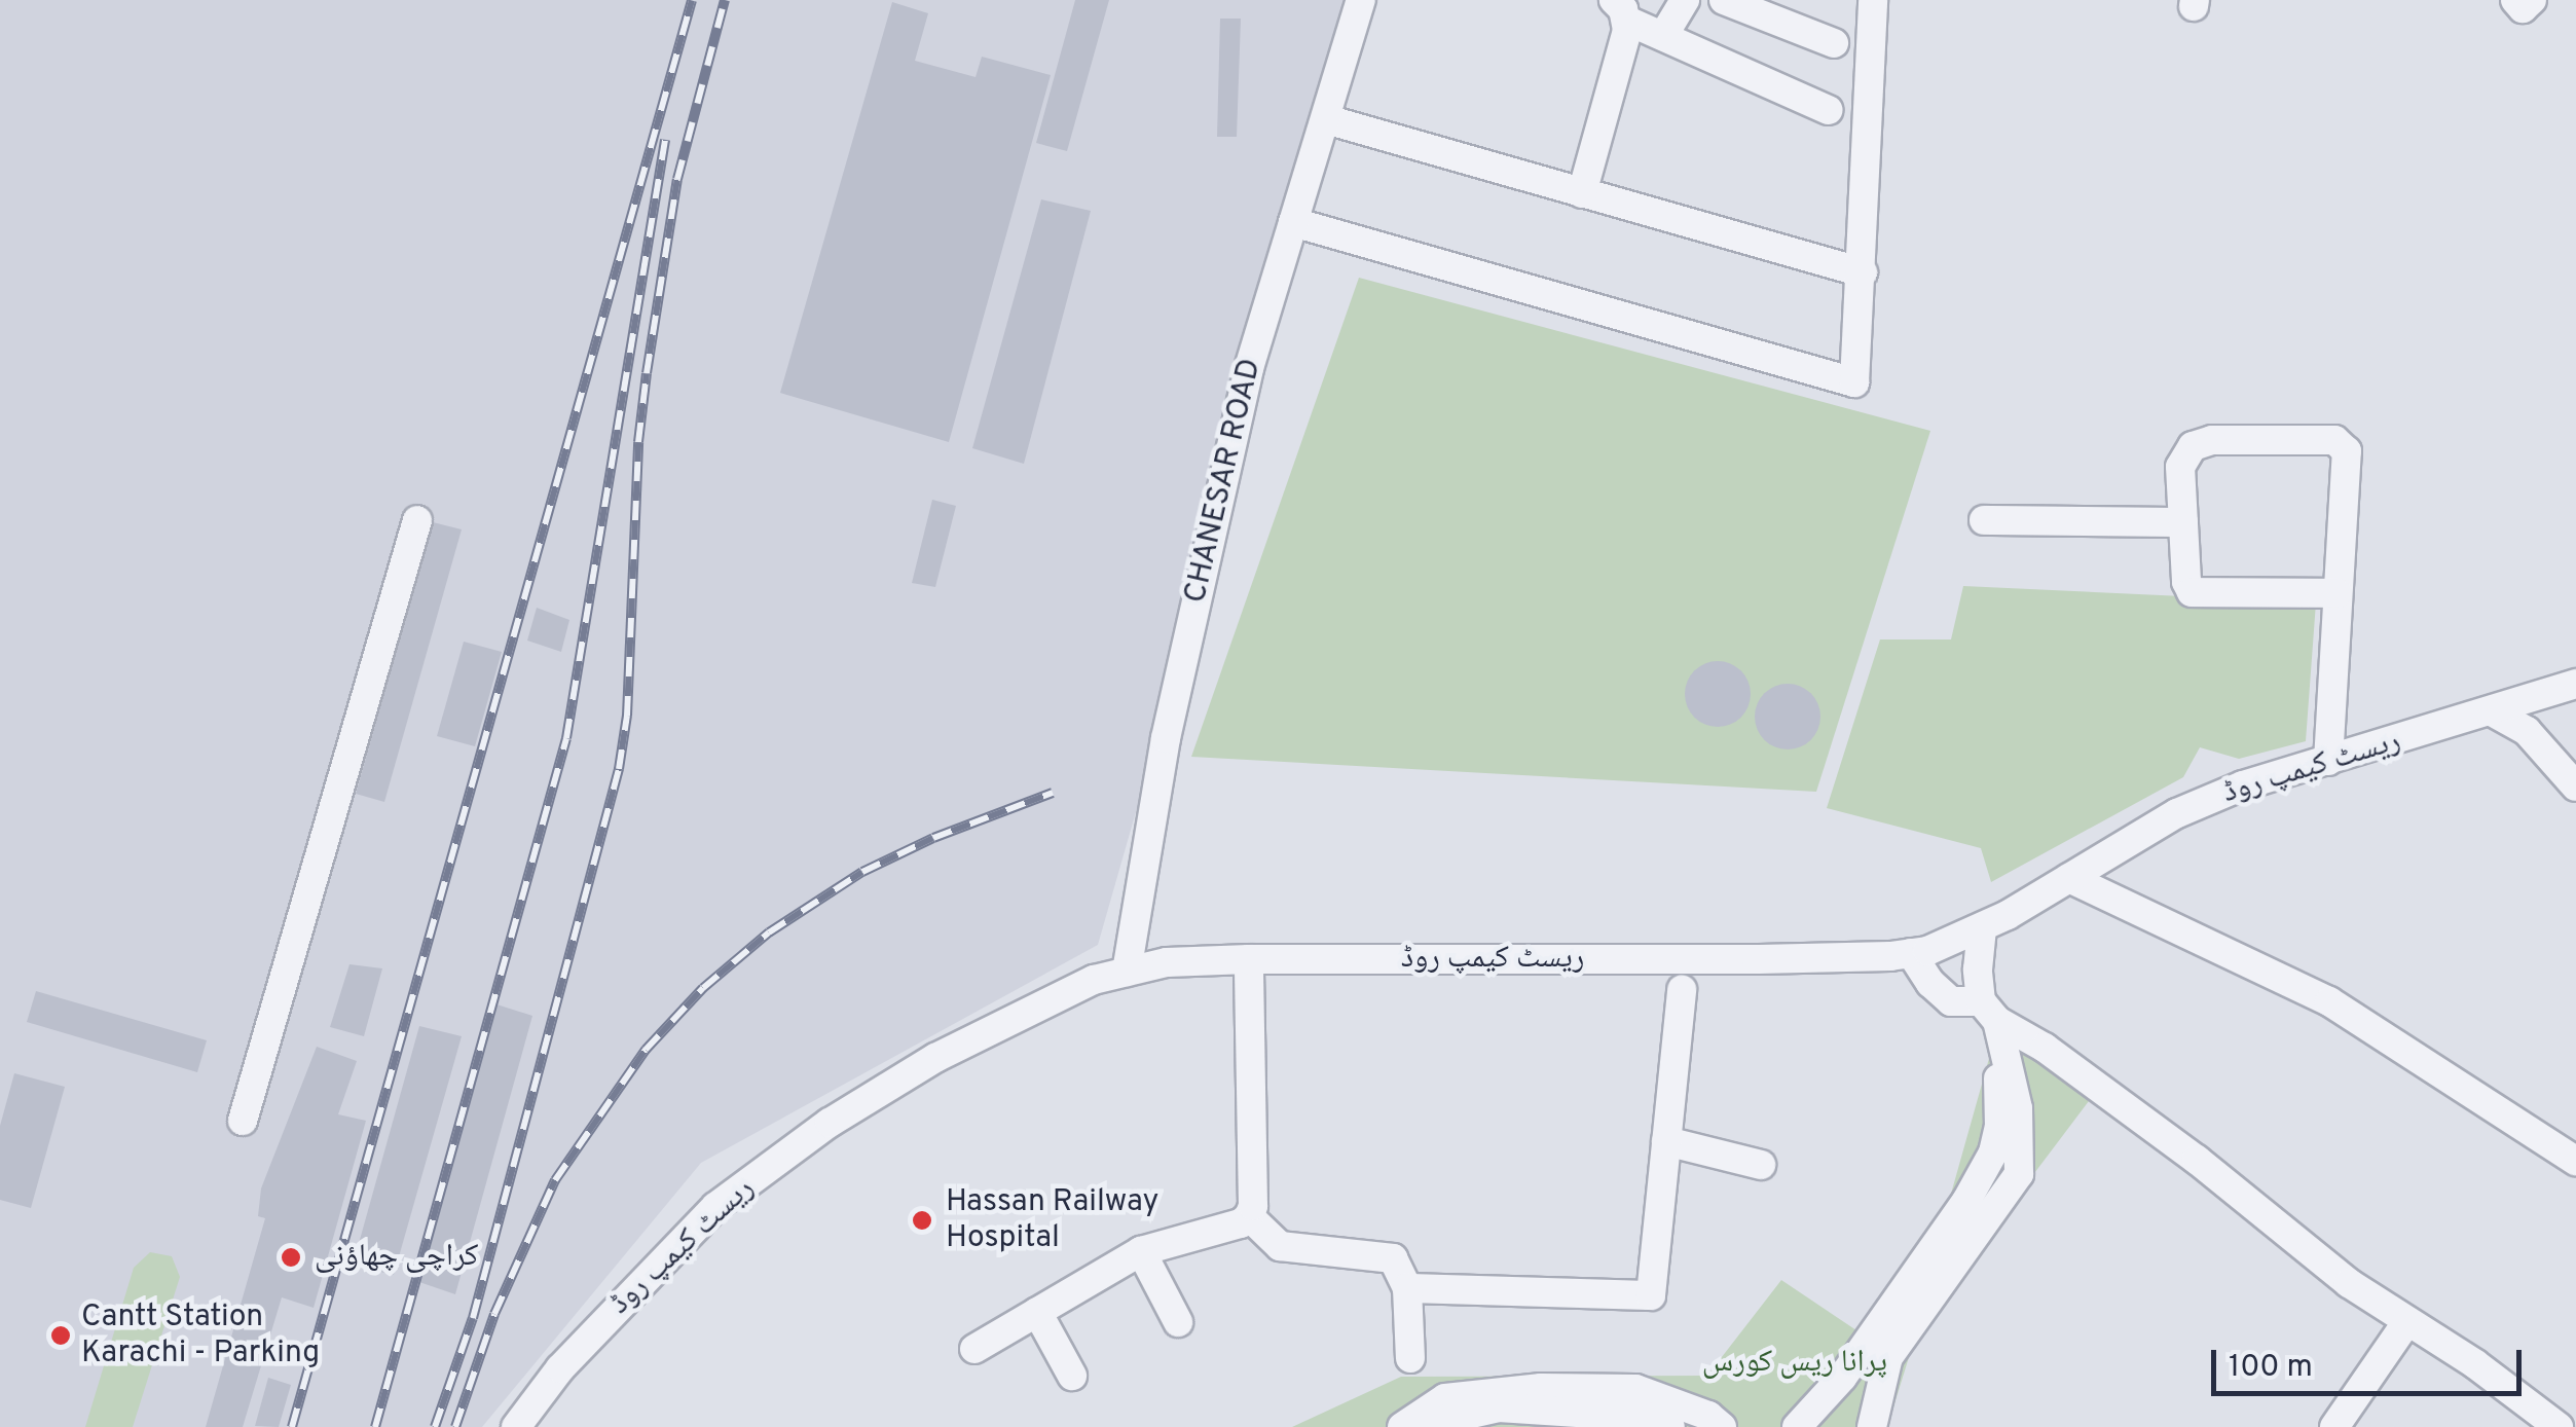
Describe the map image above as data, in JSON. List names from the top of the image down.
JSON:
{
  "streets": {
    "street": ["CHANESAR ROAD", "ریسٹ کیمپ روڈ"]
  },
  "crossings": [
    ["CHANESAR ROAD", "ریسٹ کیمپ روڈ"]
  ],
  "parks": ["پرانا ریس کورس"],
  "places": ["Hassan Railway Hospital", "کراچی چھاؤنی", "Cantt Station Karachi - Parking"],
  "scale_bar": "100 m"
}
